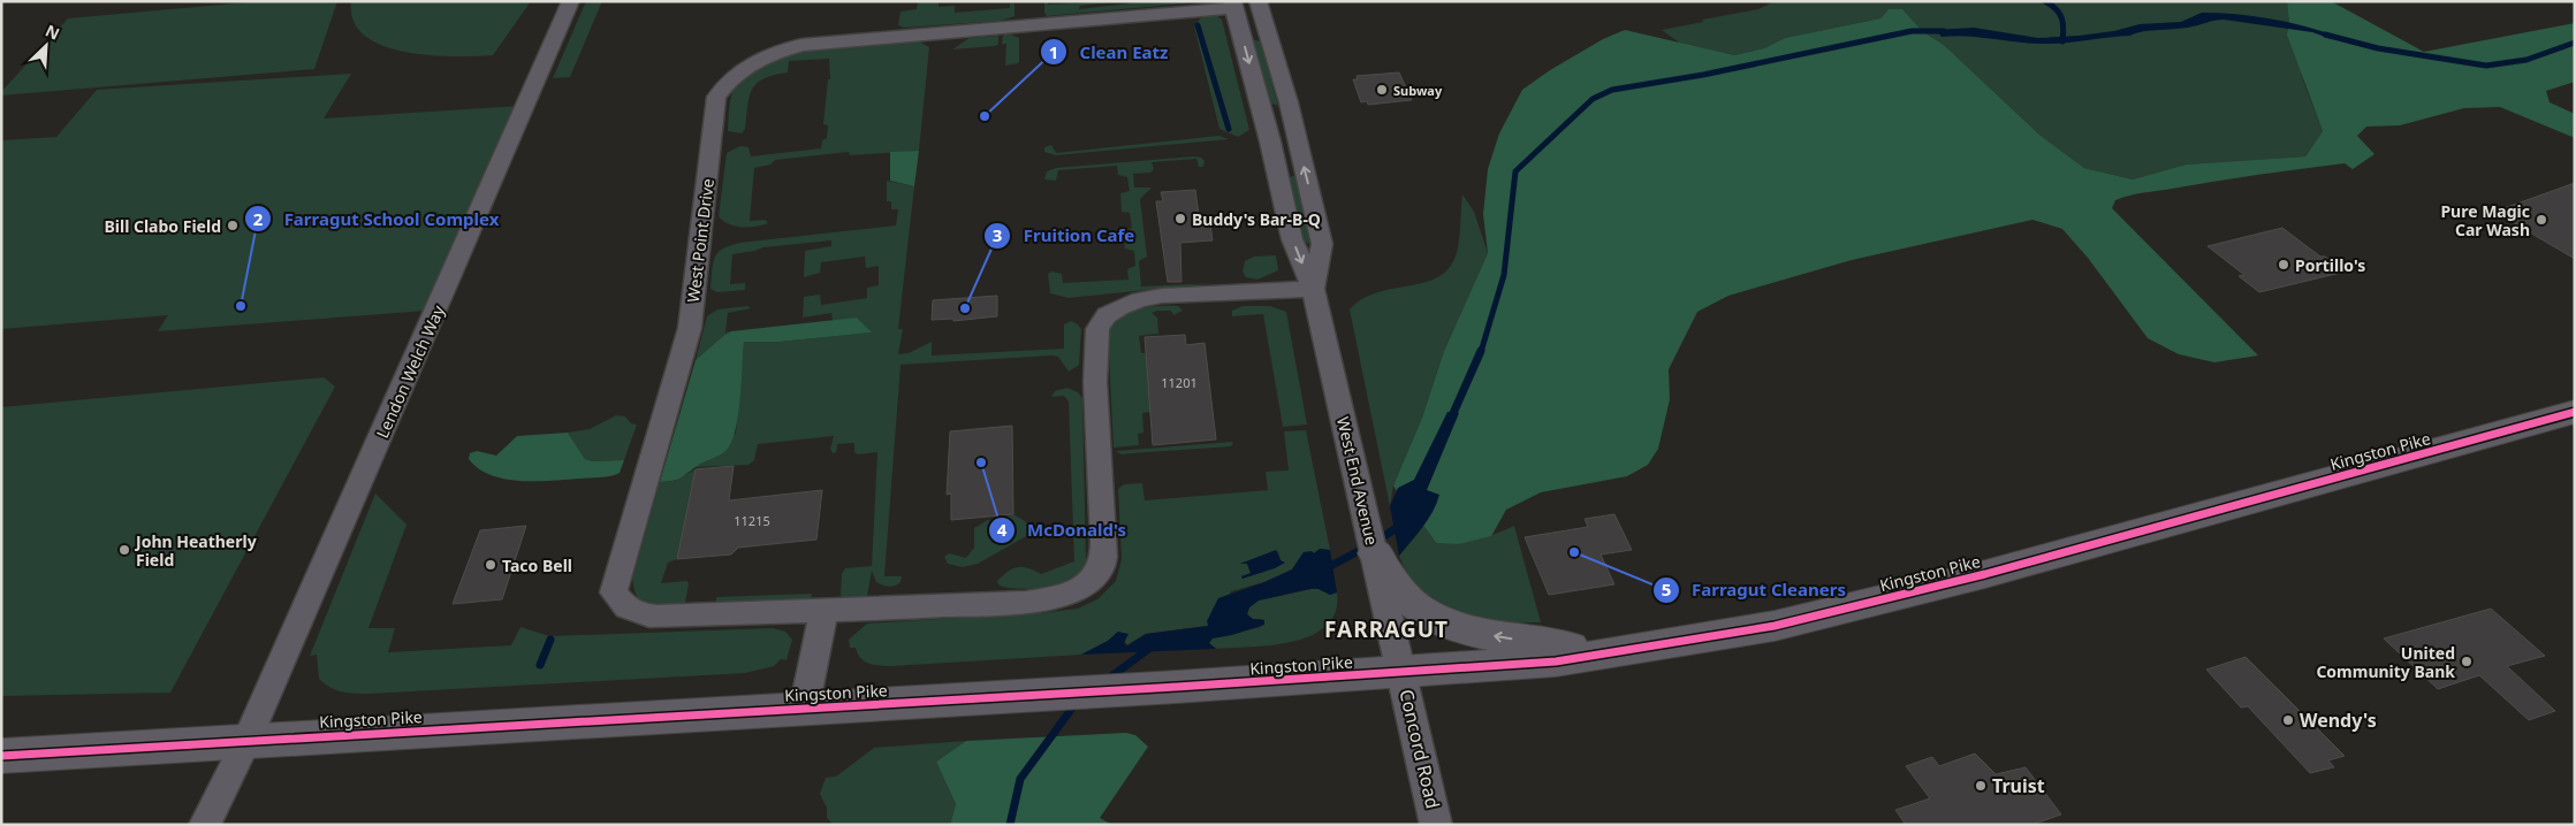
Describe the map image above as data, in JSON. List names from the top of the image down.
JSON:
{
  "streets": {
    "main road": ["Kingston Pike"],
    "street": [
      "West Point Drive",
      "Lendon Welch Way",
      "West End Avenue",
      "Concord Road"
    ]
  },
  "crossings": [
    ["West Point Drive", "West End Avenue"],
    ["Lendon Welch Way", "Kingston Pike"],
    ["Kingston Pike", "West End Avenue"],
    ["Kingston Pike", "Concord Road"],
    ["West End Avenue", "Concord Road"]
  ],
  "districts": ["FARRAGUT"],
  "places": [
    "Subway",
    "Clean Eatz",
    "Buddy's Bar-B-Q",
    "Pure Magic Car Wash",
    "Bill Clabo Field",
    "Portillo's",
    "Farragut School Complex",
    "Fruition Cafe",
    "McDonald's",
    "John Heatherly Field",
    "Farragut Cleaners",
    "Taco Bell",
    "United Community Bank",
    "Wendy's",
    "Truist"
  ],
  "house_numbers": ["11201", "11215"],
  "north": "top right"
}
